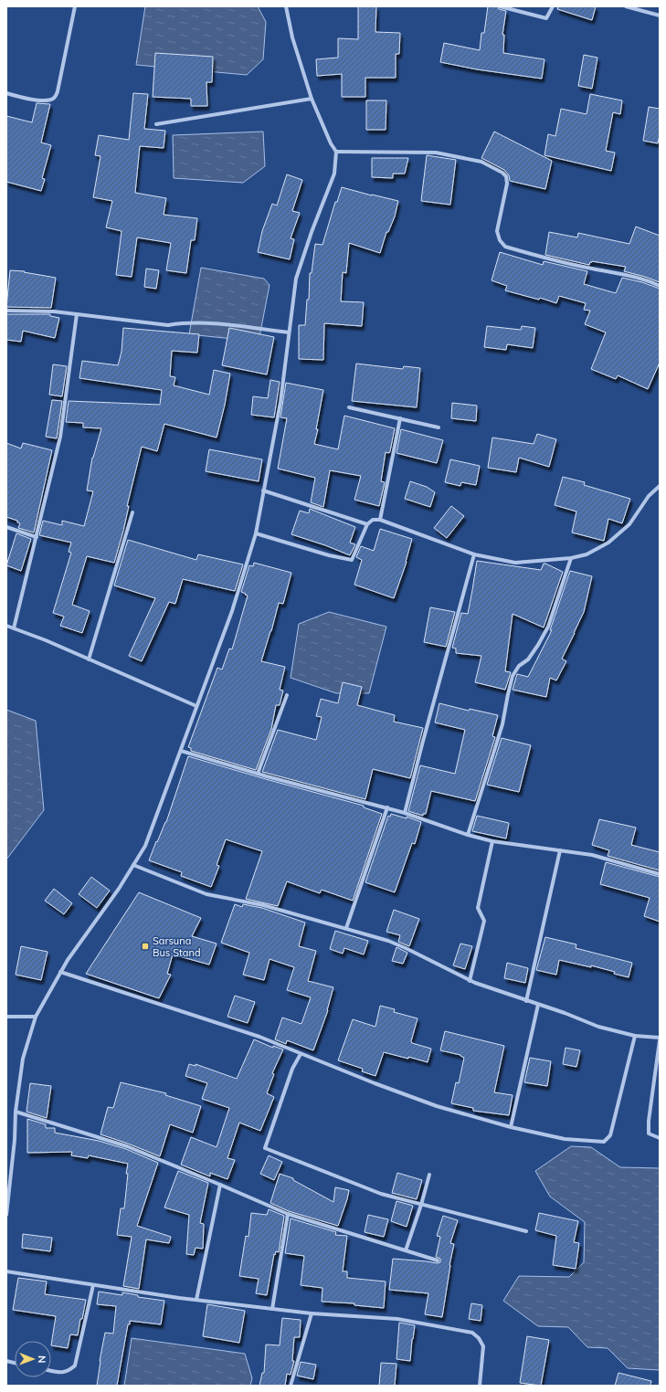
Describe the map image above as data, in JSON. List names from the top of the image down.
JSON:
{
  "places": {
    "transit": ["Sarsuna Bus Stand"]
  },
  "north": "right"
}
